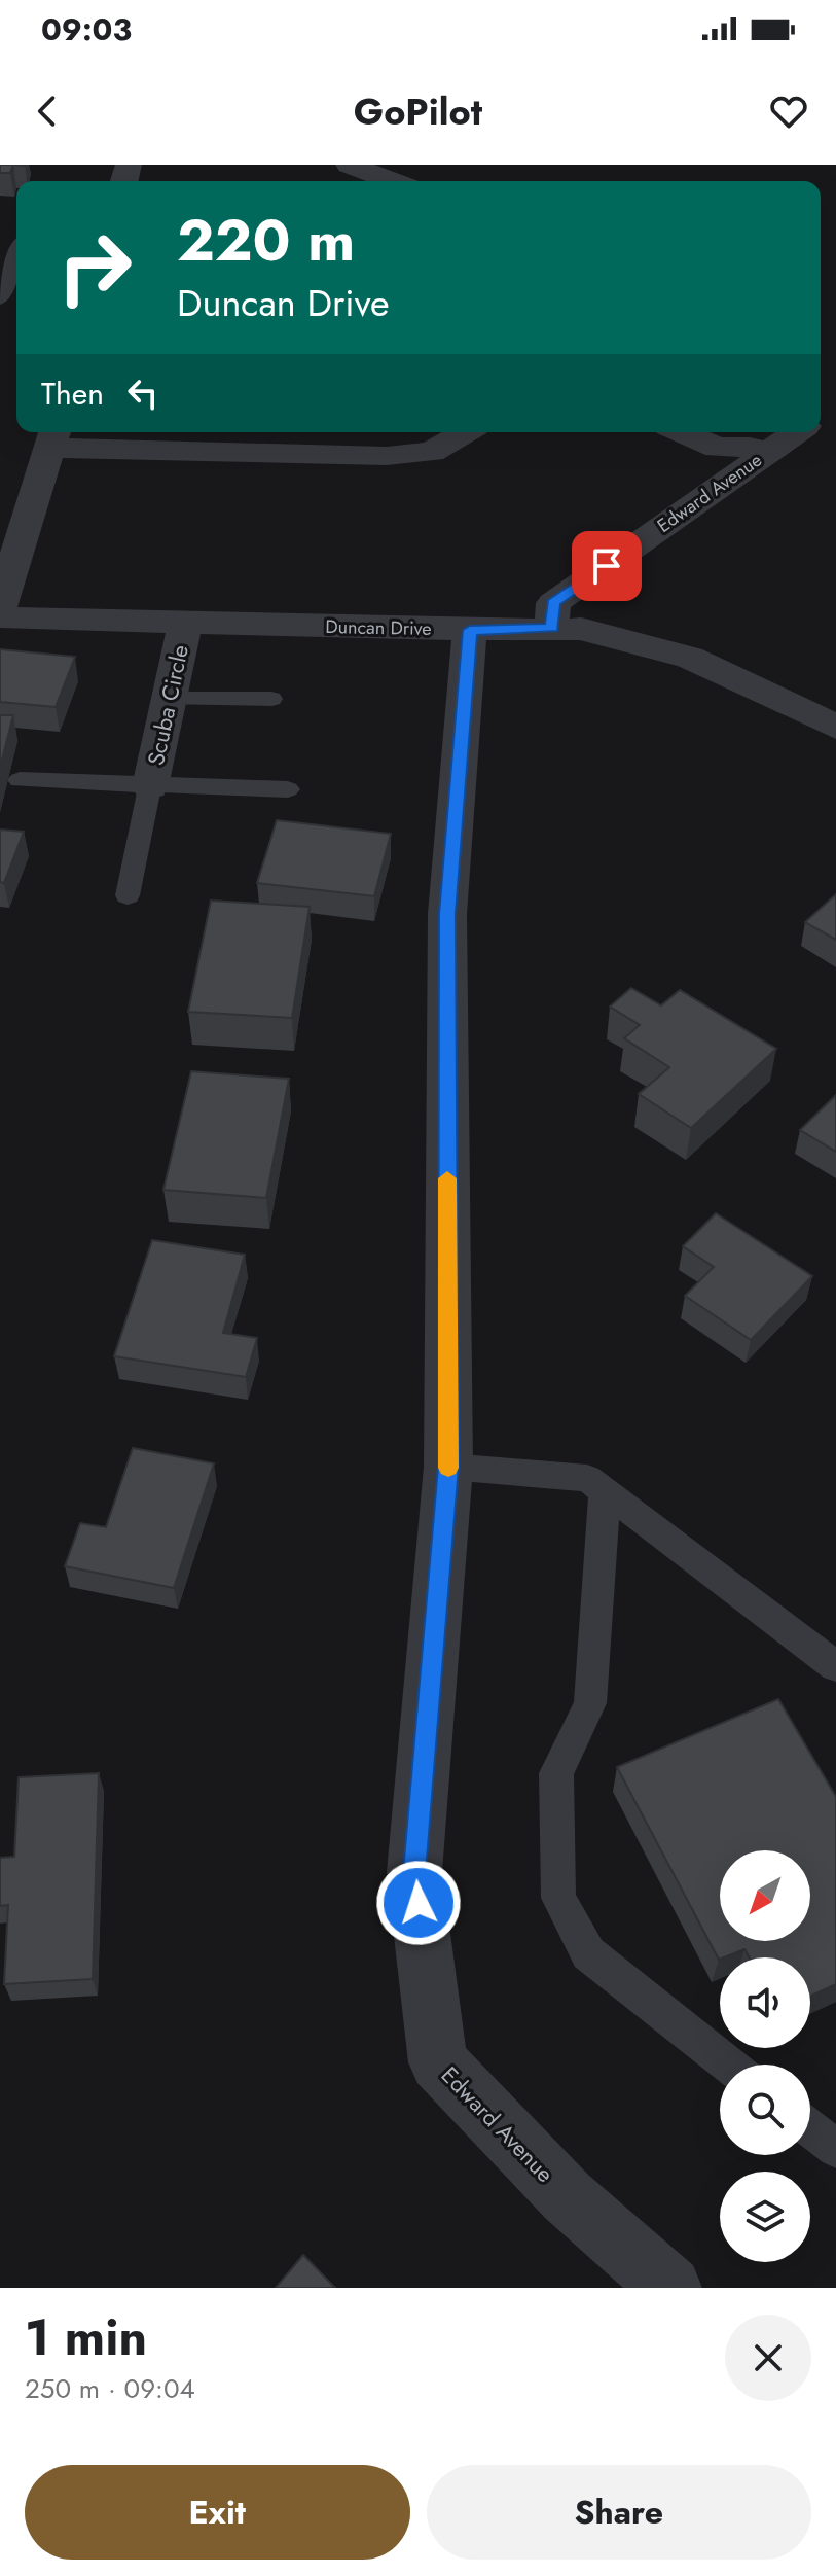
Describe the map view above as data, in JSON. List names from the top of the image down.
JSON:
{
  "streets": {
    "street": ["Edward Avenue", "Duncan Drive", "Scuba Circle"]
  },
  "crossings": [
    ["Edward Avenue", "Duncan Drive"],
    ["Duncan Drive", "Scuba Circle"]
  ],
  "north": "bottom left",
  "page": {
    "status": "09:03",
    "header": "GoPilot",
    "turn": ["220 m", "Duncan Drive"],
    "then": "Then",
    "heading": ["1 min", "250 m · 09:04"],
    "buttons": ["Exit", "Share"]
  }
}
